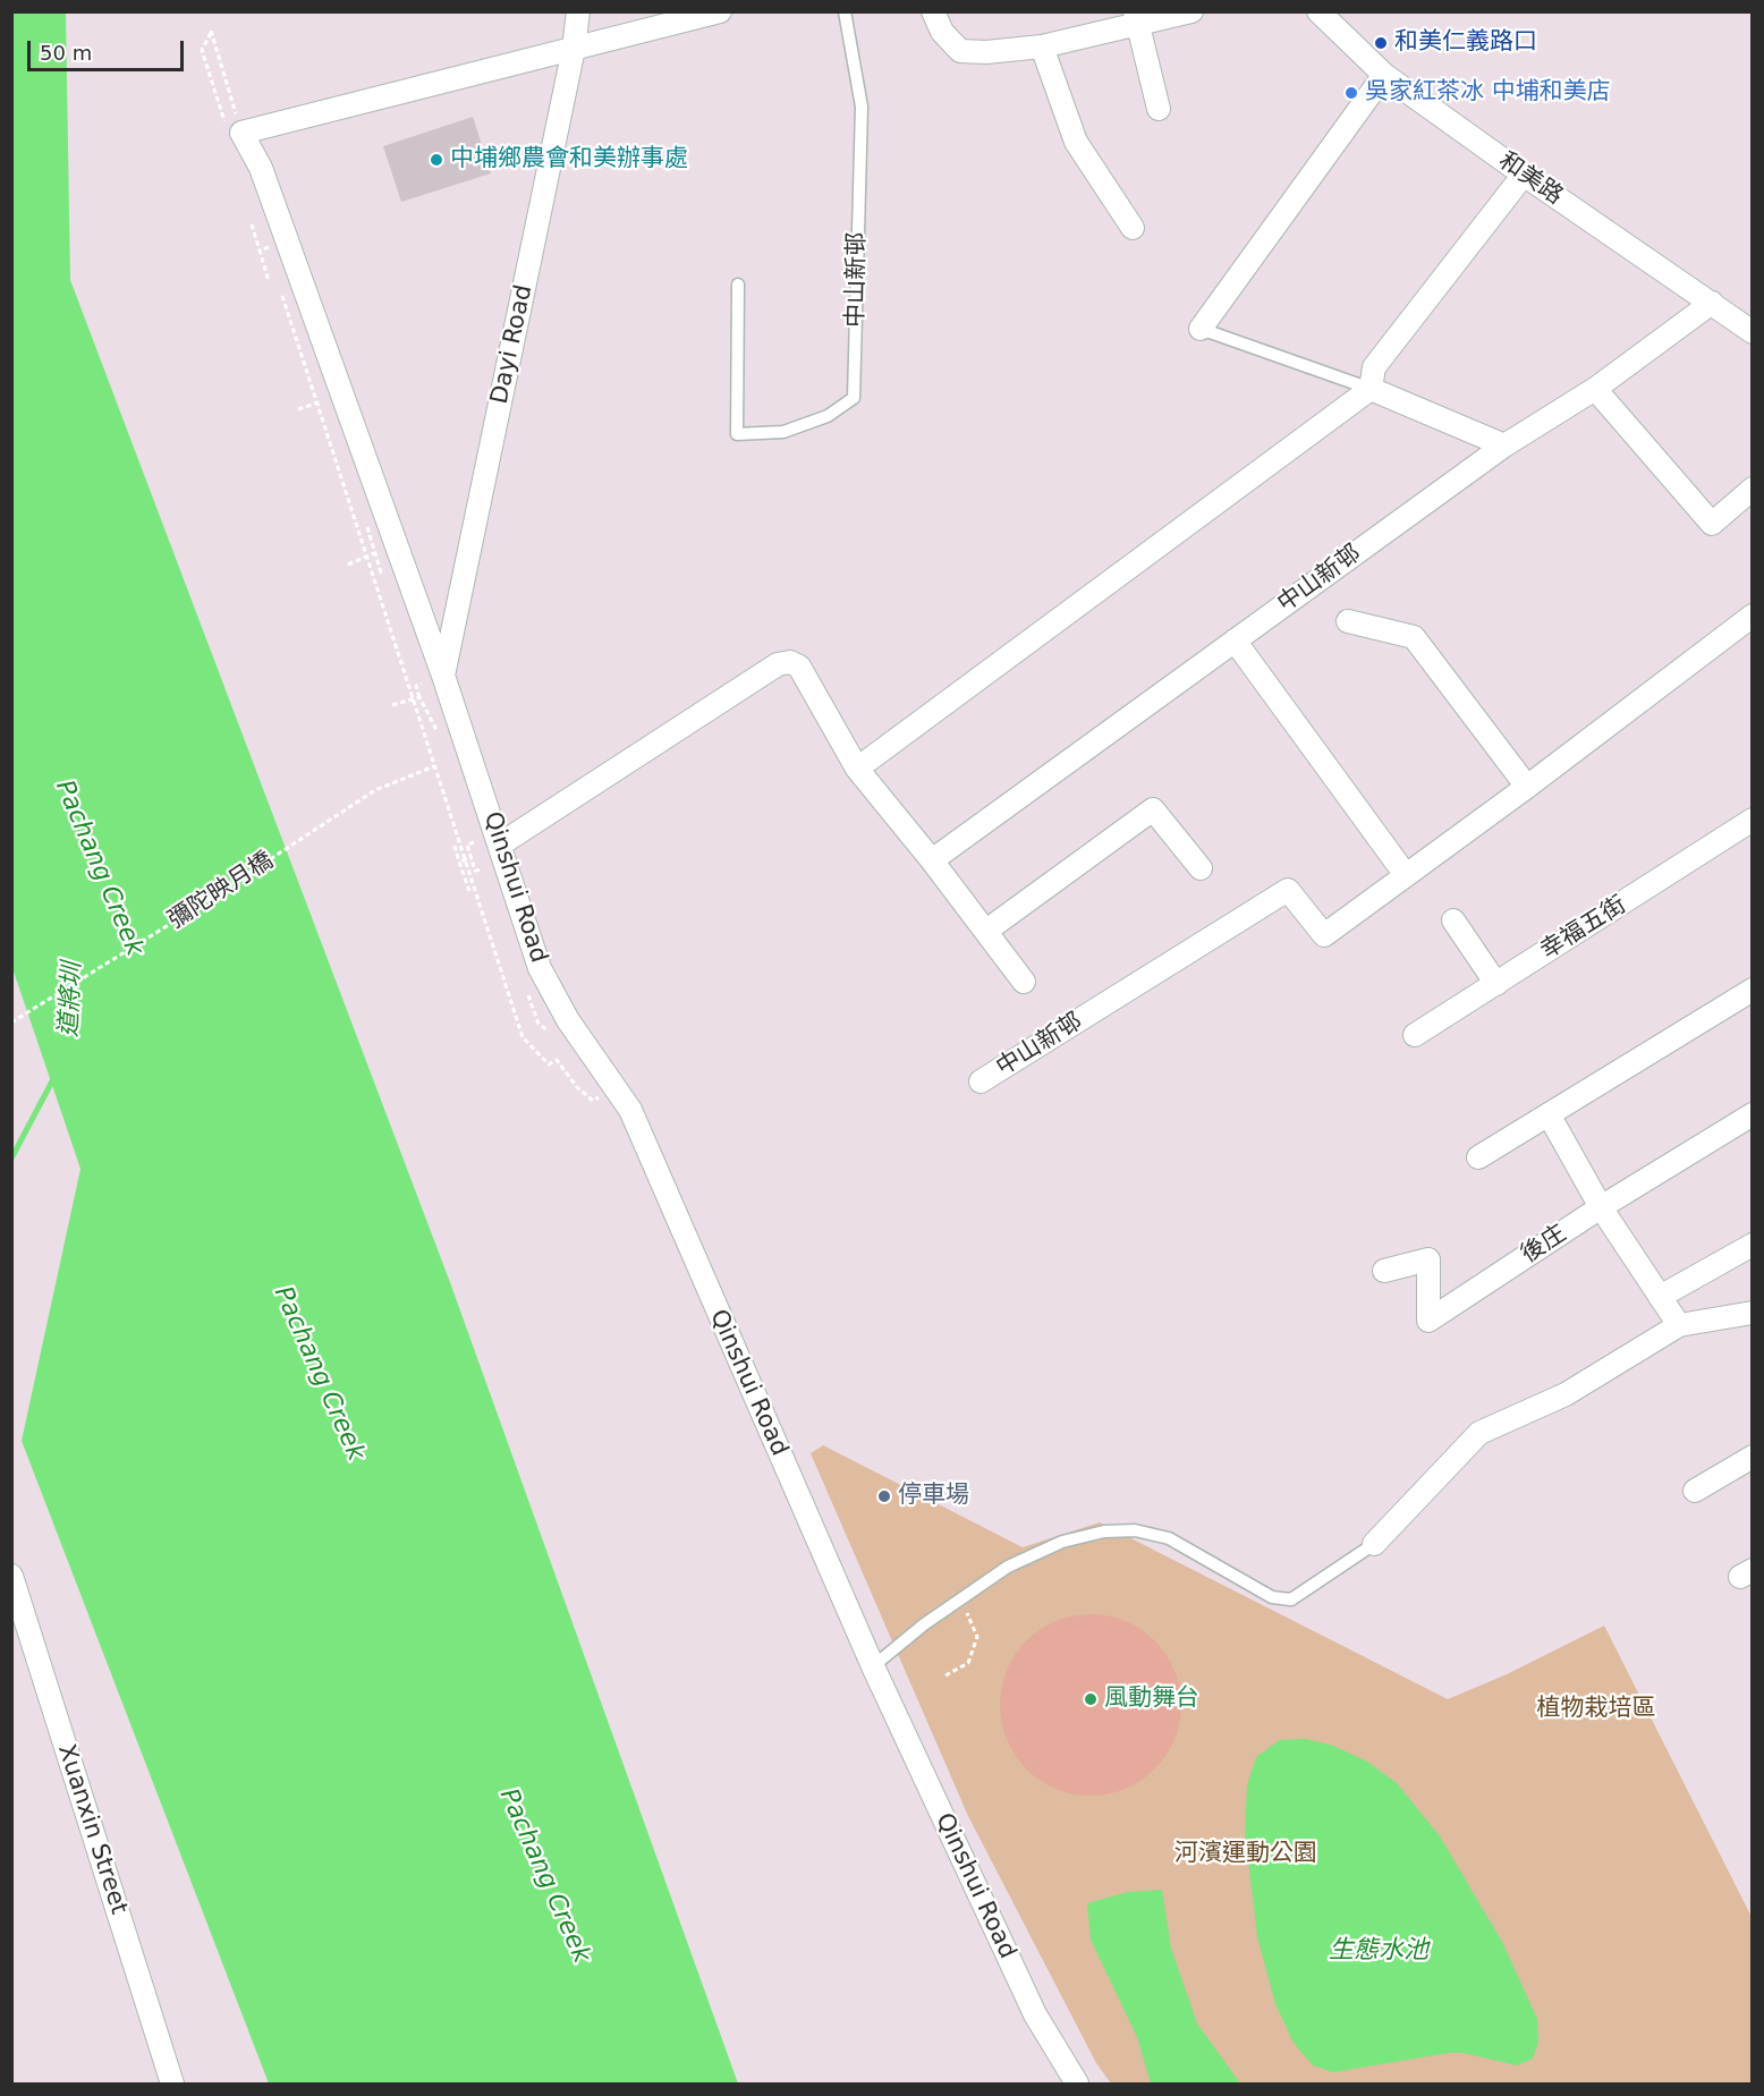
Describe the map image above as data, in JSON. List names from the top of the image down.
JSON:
{
  "streets": {
    "street": [
      "和美路",
      "中山新邨",
      "Dayi Road",
      "Qinshui Road",
      "幸福五街",
      "後庄",
      "Xuanxin Street"
    ],
    "path": ["彌陀映月橋"]
  },
  "crossings": [
    ["和美路", "中山新邨"],
    ["Dayi Road", "Qinshui Road"]
  ],
  "water": ["Pachang Creek", "道將圳", "生態水池"],
  "parks": ["植物栽培區", "河濱運動公園"],
  "places": [
    "和美仁義路口",
    "吳家紅茶冰 中埔和美店",
    "中埔鄉農會和美辦事處",
    "停車場",
    "風動舞台"
  ],
  "scale_bar": "50 m"
}
